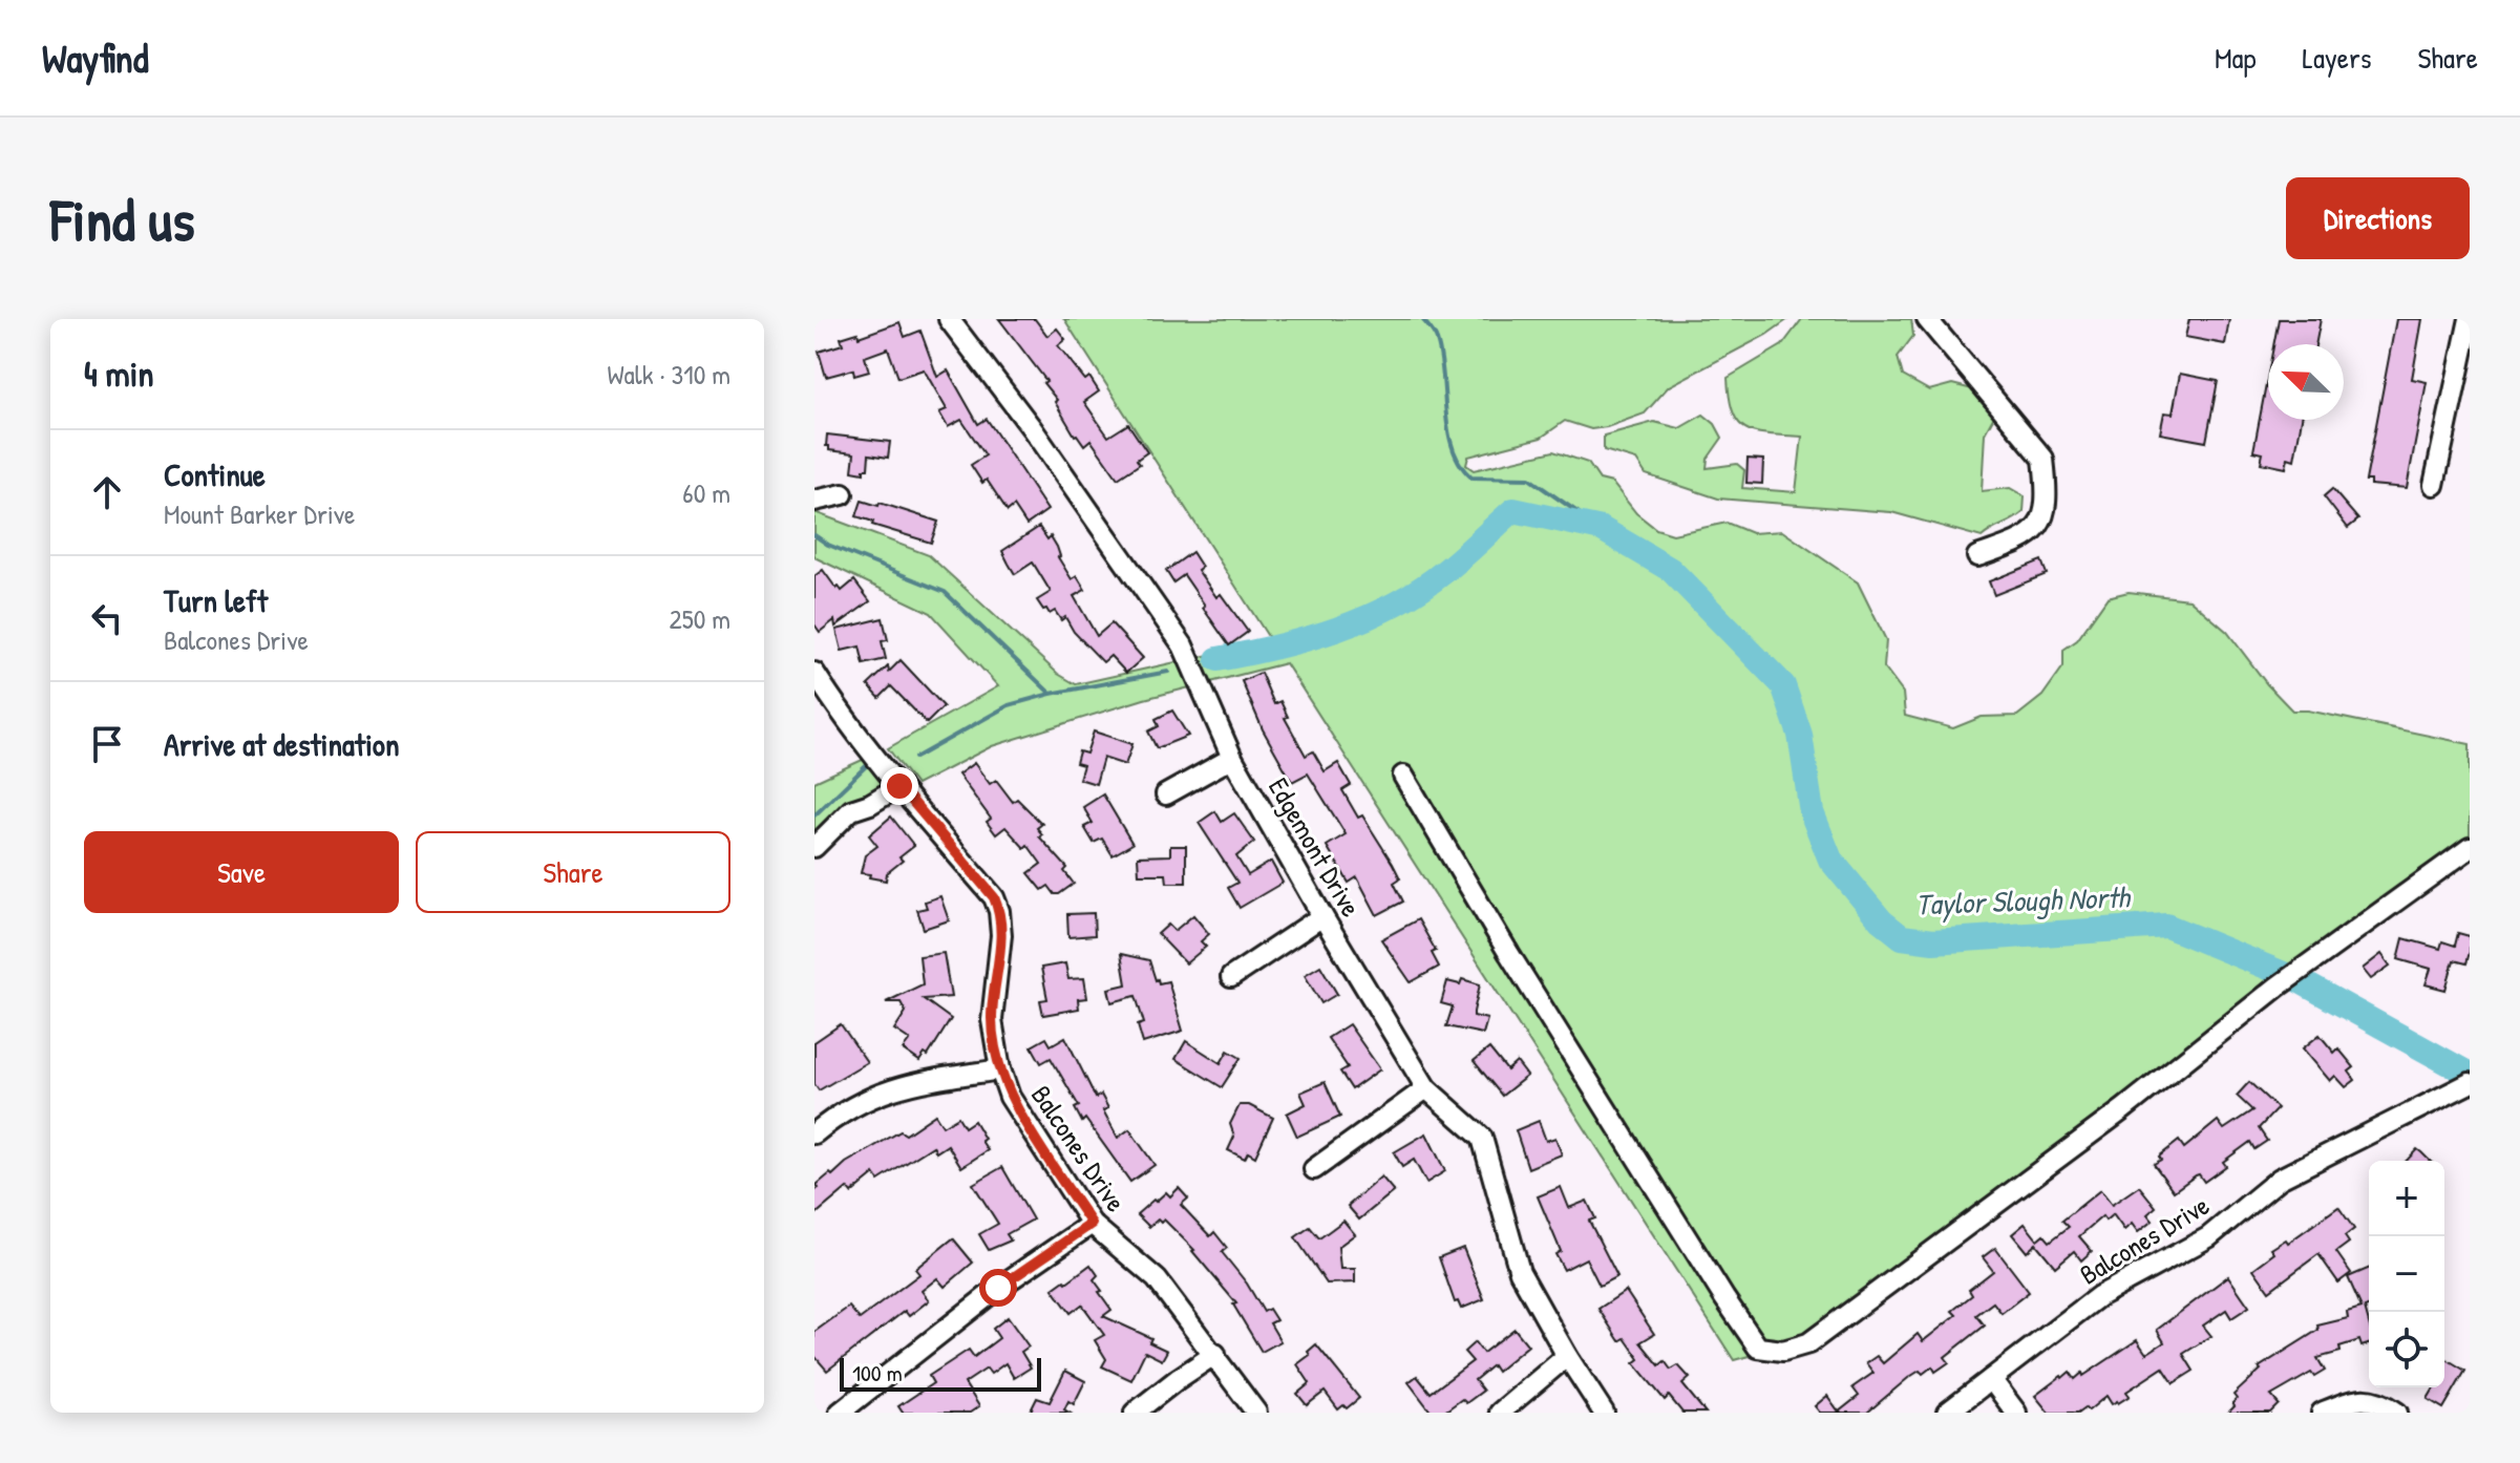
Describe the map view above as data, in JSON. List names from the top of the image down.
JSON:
{
  "streets": {
    "street": ["Edgemont Drive", "Balcones Drive"]
  },
  "water": ["Taylor Slough North"],
  "scale_bar": "100 m",
  "north": "top left",
  "page": {
    "header": "Wayfind",
    "nav": ["Map", "Layers", "Share"],
    "buttons": [
      "Directions",
      ["Save", "Share"]
    ],
    "title": "Find us",
    "heading": ["4 min", "Walk · 310 m"],
    "list": [
      ["Continue", "Mount Barker Drive", "60 m"],
      ["Turn left", "Balcones Drive", "250 m"],
      "Arrive at destination"
    ],
    "map_buttons": ["+", "−"],
    "scale": "100 m"
  }
}
